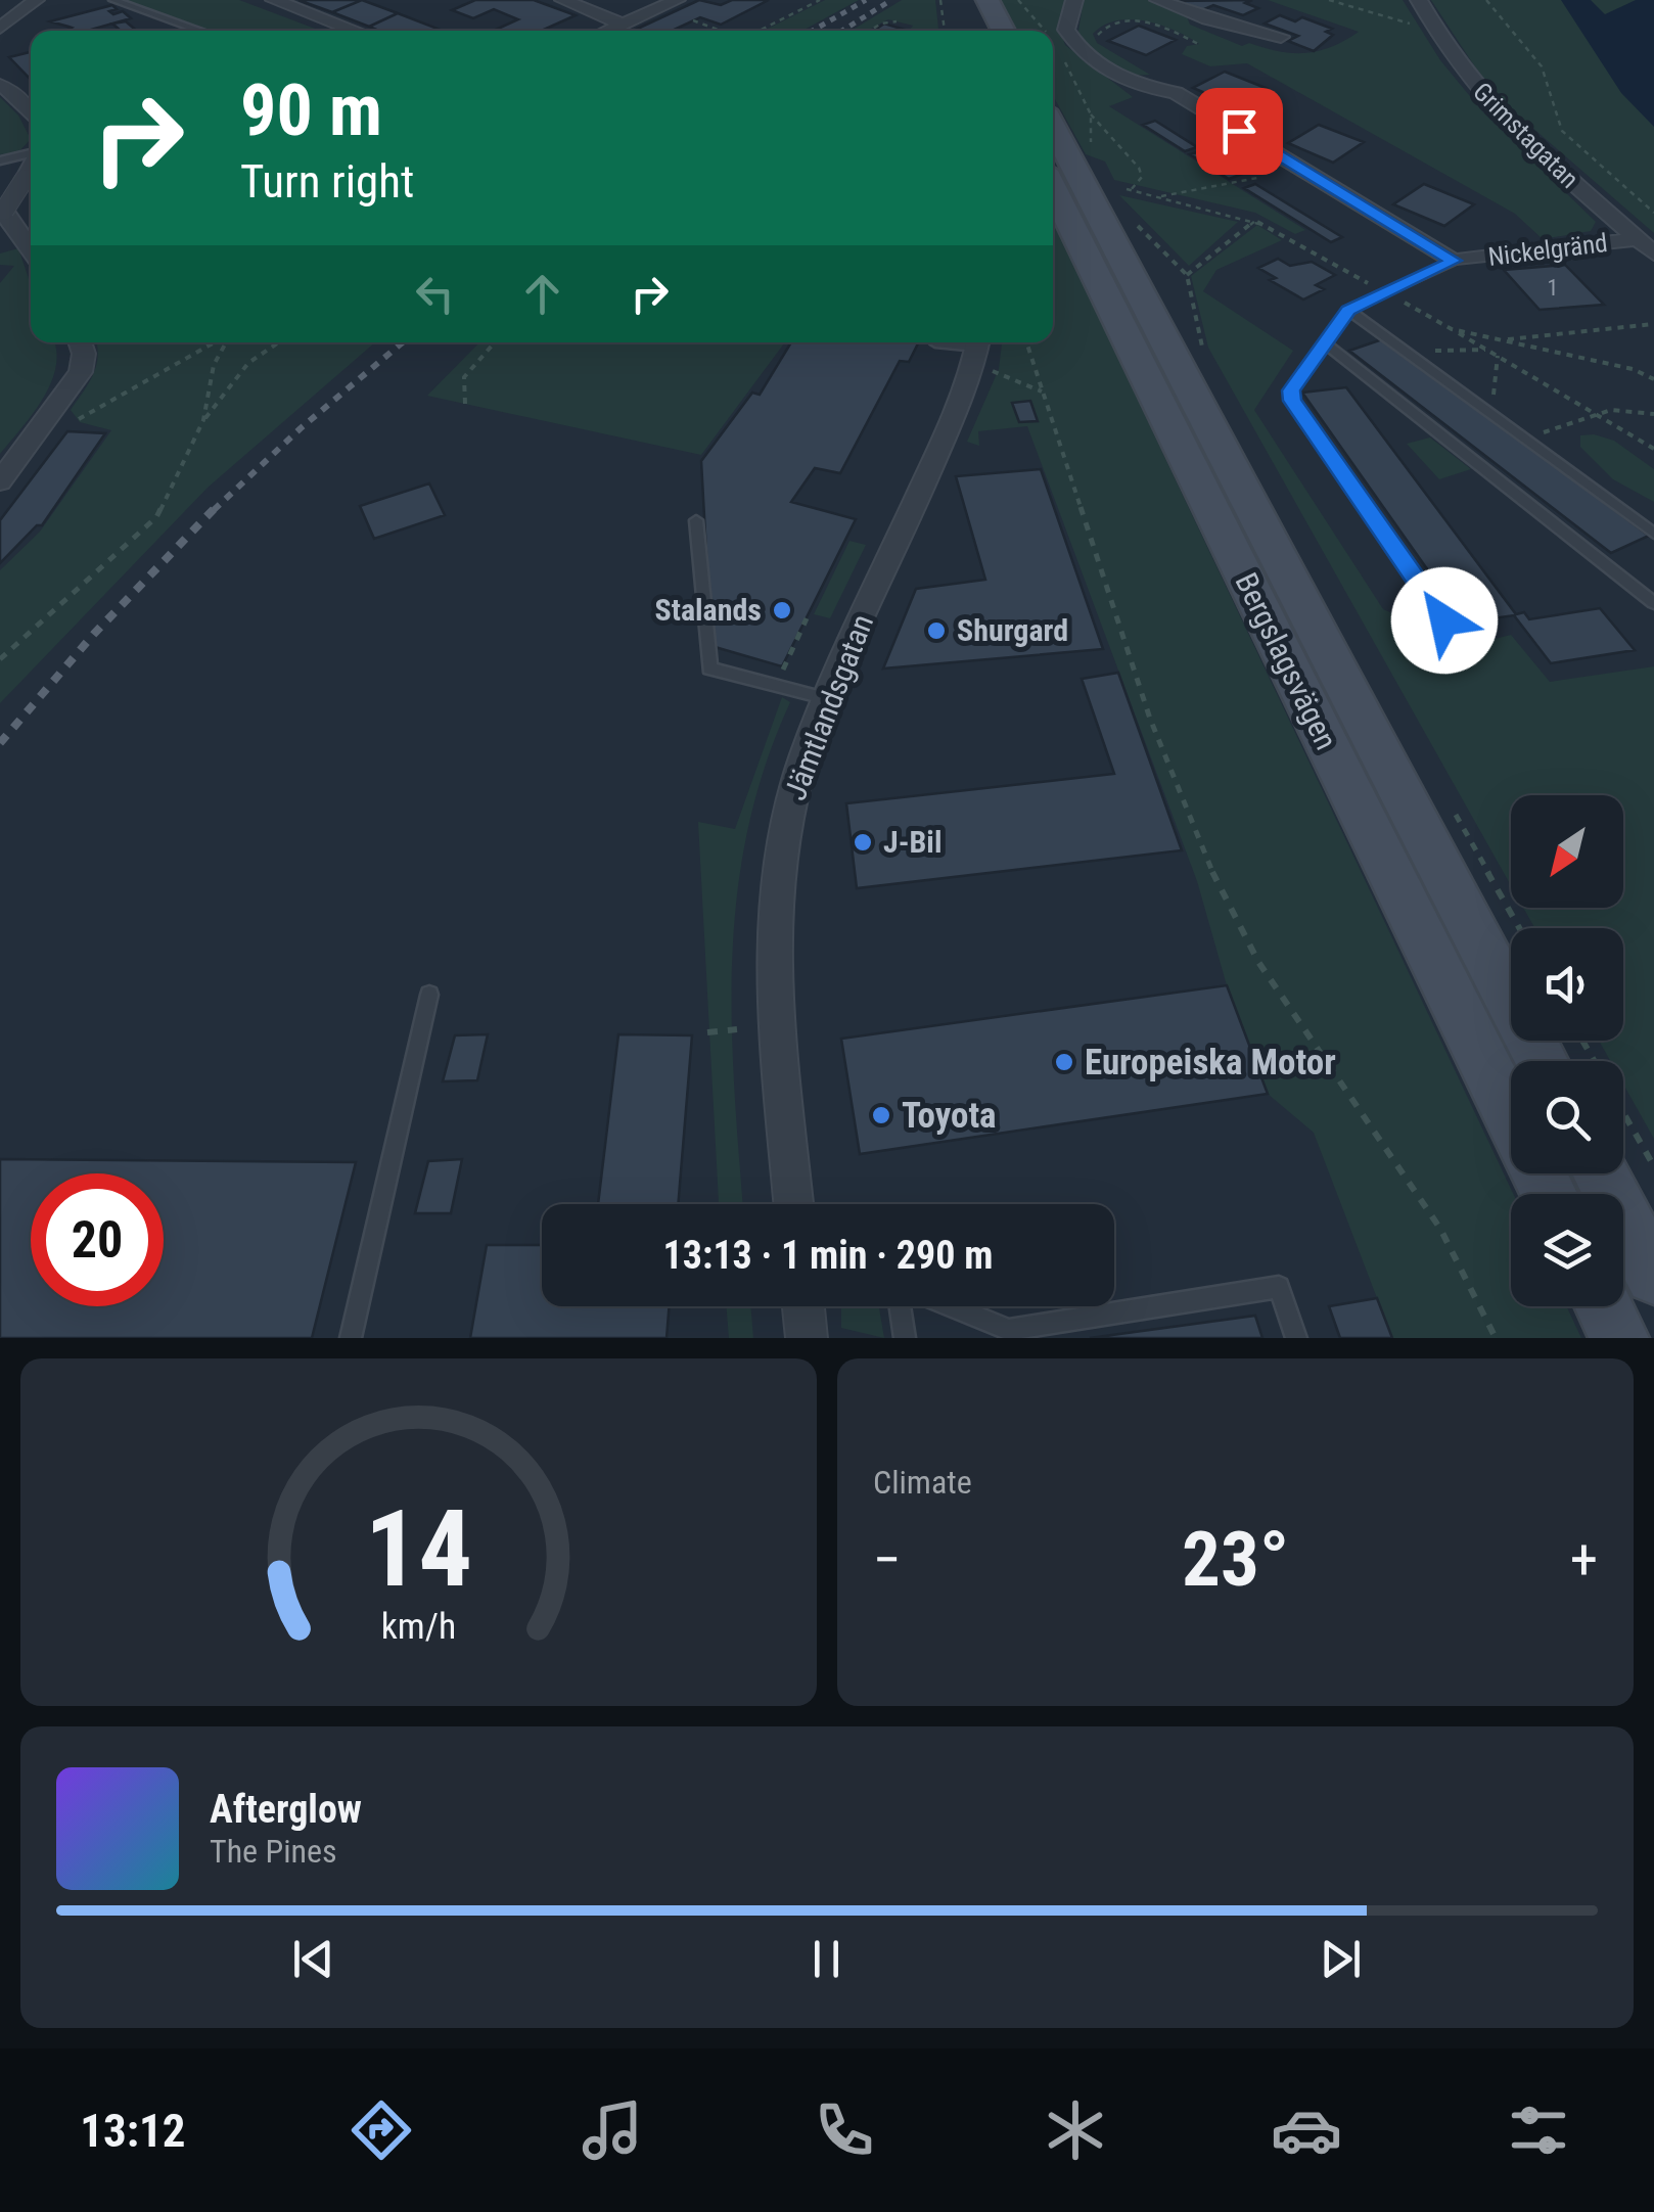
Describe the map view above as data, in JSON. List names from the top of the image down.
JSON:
{
  "streets": {
    "main road": ["Bergslagsvägen"],
    "street": ["Grimstagatan", "Nickelgränd", "Jämtlandsgatan"]
  },
  "crossings": [
    ["Grimstagatan", "Nickelgränd"]
  ],
  "places": [
    "Stalands",
    "Shurgard",
    "J-Bil",
    "Europeiska Motor",
    "Toyota"
  ],
  "house_numbers": ["1"],
  "north": "bottom left",
  "page": {
    "turn": ["90 m", "Turn right"],
    "limit": "20",
    "trip": "13:13 · 1 min · 290 m",
    "tile": "Climate",
    "heat": ["−", "23°", "+"],
    "song": ["Afterglow", "The Pines"],
    "tabs": "13:12",
    "gauge": ["14", "km/h"]
  }
}
